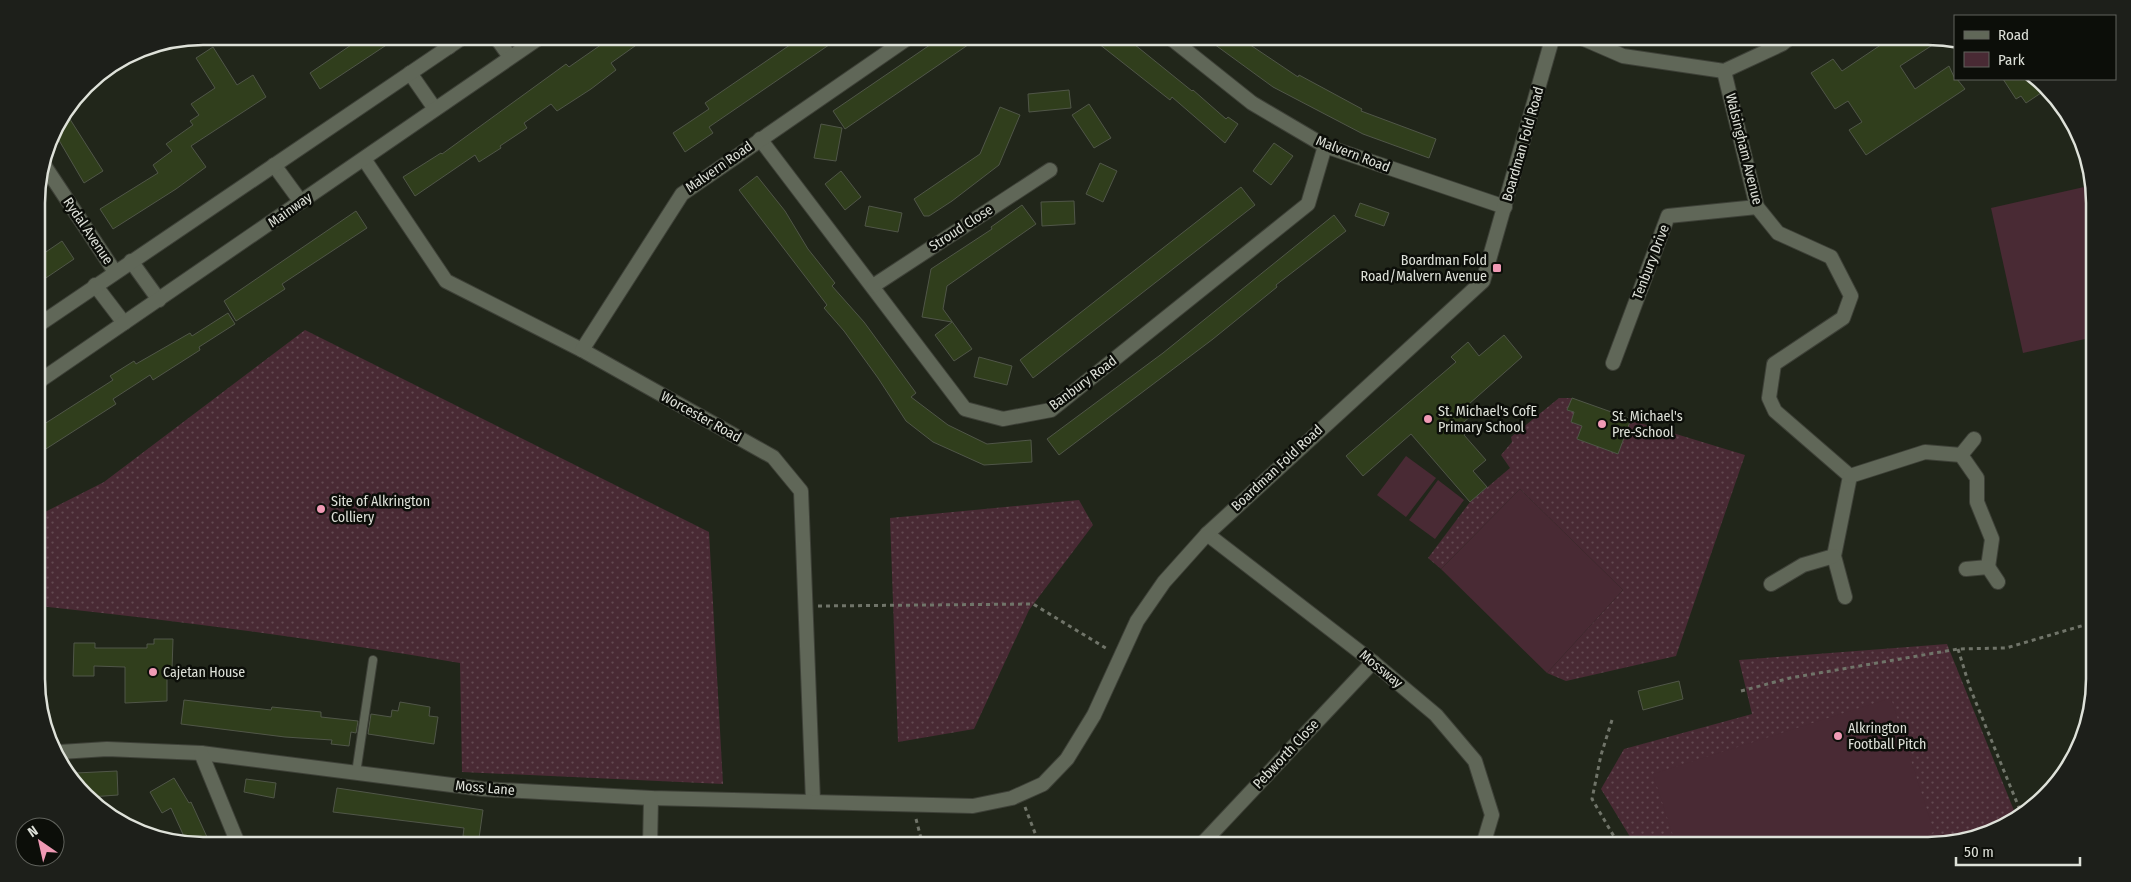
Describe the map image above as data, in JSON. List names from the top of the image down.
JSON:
{
  "streets": {
    "street": [
      "Boardman Fold Road",
      "Walsingham Avenue",
      "Malvern Road",
      "Mainway",
      "Stroud Close",
      "Rydal Avenue",
      "Tenbury Drive",
      "Banbury Road",
      "Worcester Road",
      "Mossway",
      "Pebworth Close",
      "Moss Lane"
    ]
  },
  "crossings": [
    ["Boardman Fold Road", "Malvern Road"],
    ["Boardman Fold Road", "Mossway"],
    ["Boardman Fold Road", "Moss Lane"],
    ["Walsingham Avenue", "Tenbury Drive"],
    ["Malvern Road", "Banbury Road"],
    ["Malvern Road", "Worcester Road"],
    ["Mainway", "Worcester Road"],
    ["Stroud Close", "Banbury Road"],
    ["Worcester Road", "Moss Lane"],
    ["Mossway", "Pebworth Close"]
  ],
  "places": {
    "transit": ["Boardman Fold Road/Malvern Avenue"],
    "other": [
      "St. Michael's CofE Primary School",
      "St. Michael's Pre-School",
      "Site of Alkrington Colliery",
      "Cajetan House",
      "Alkrington Football Pitch"
    ]
  },
  "legend": ["Road", "Park"],
  "scale_bar": "50 m",
  "north": "top left"
}
